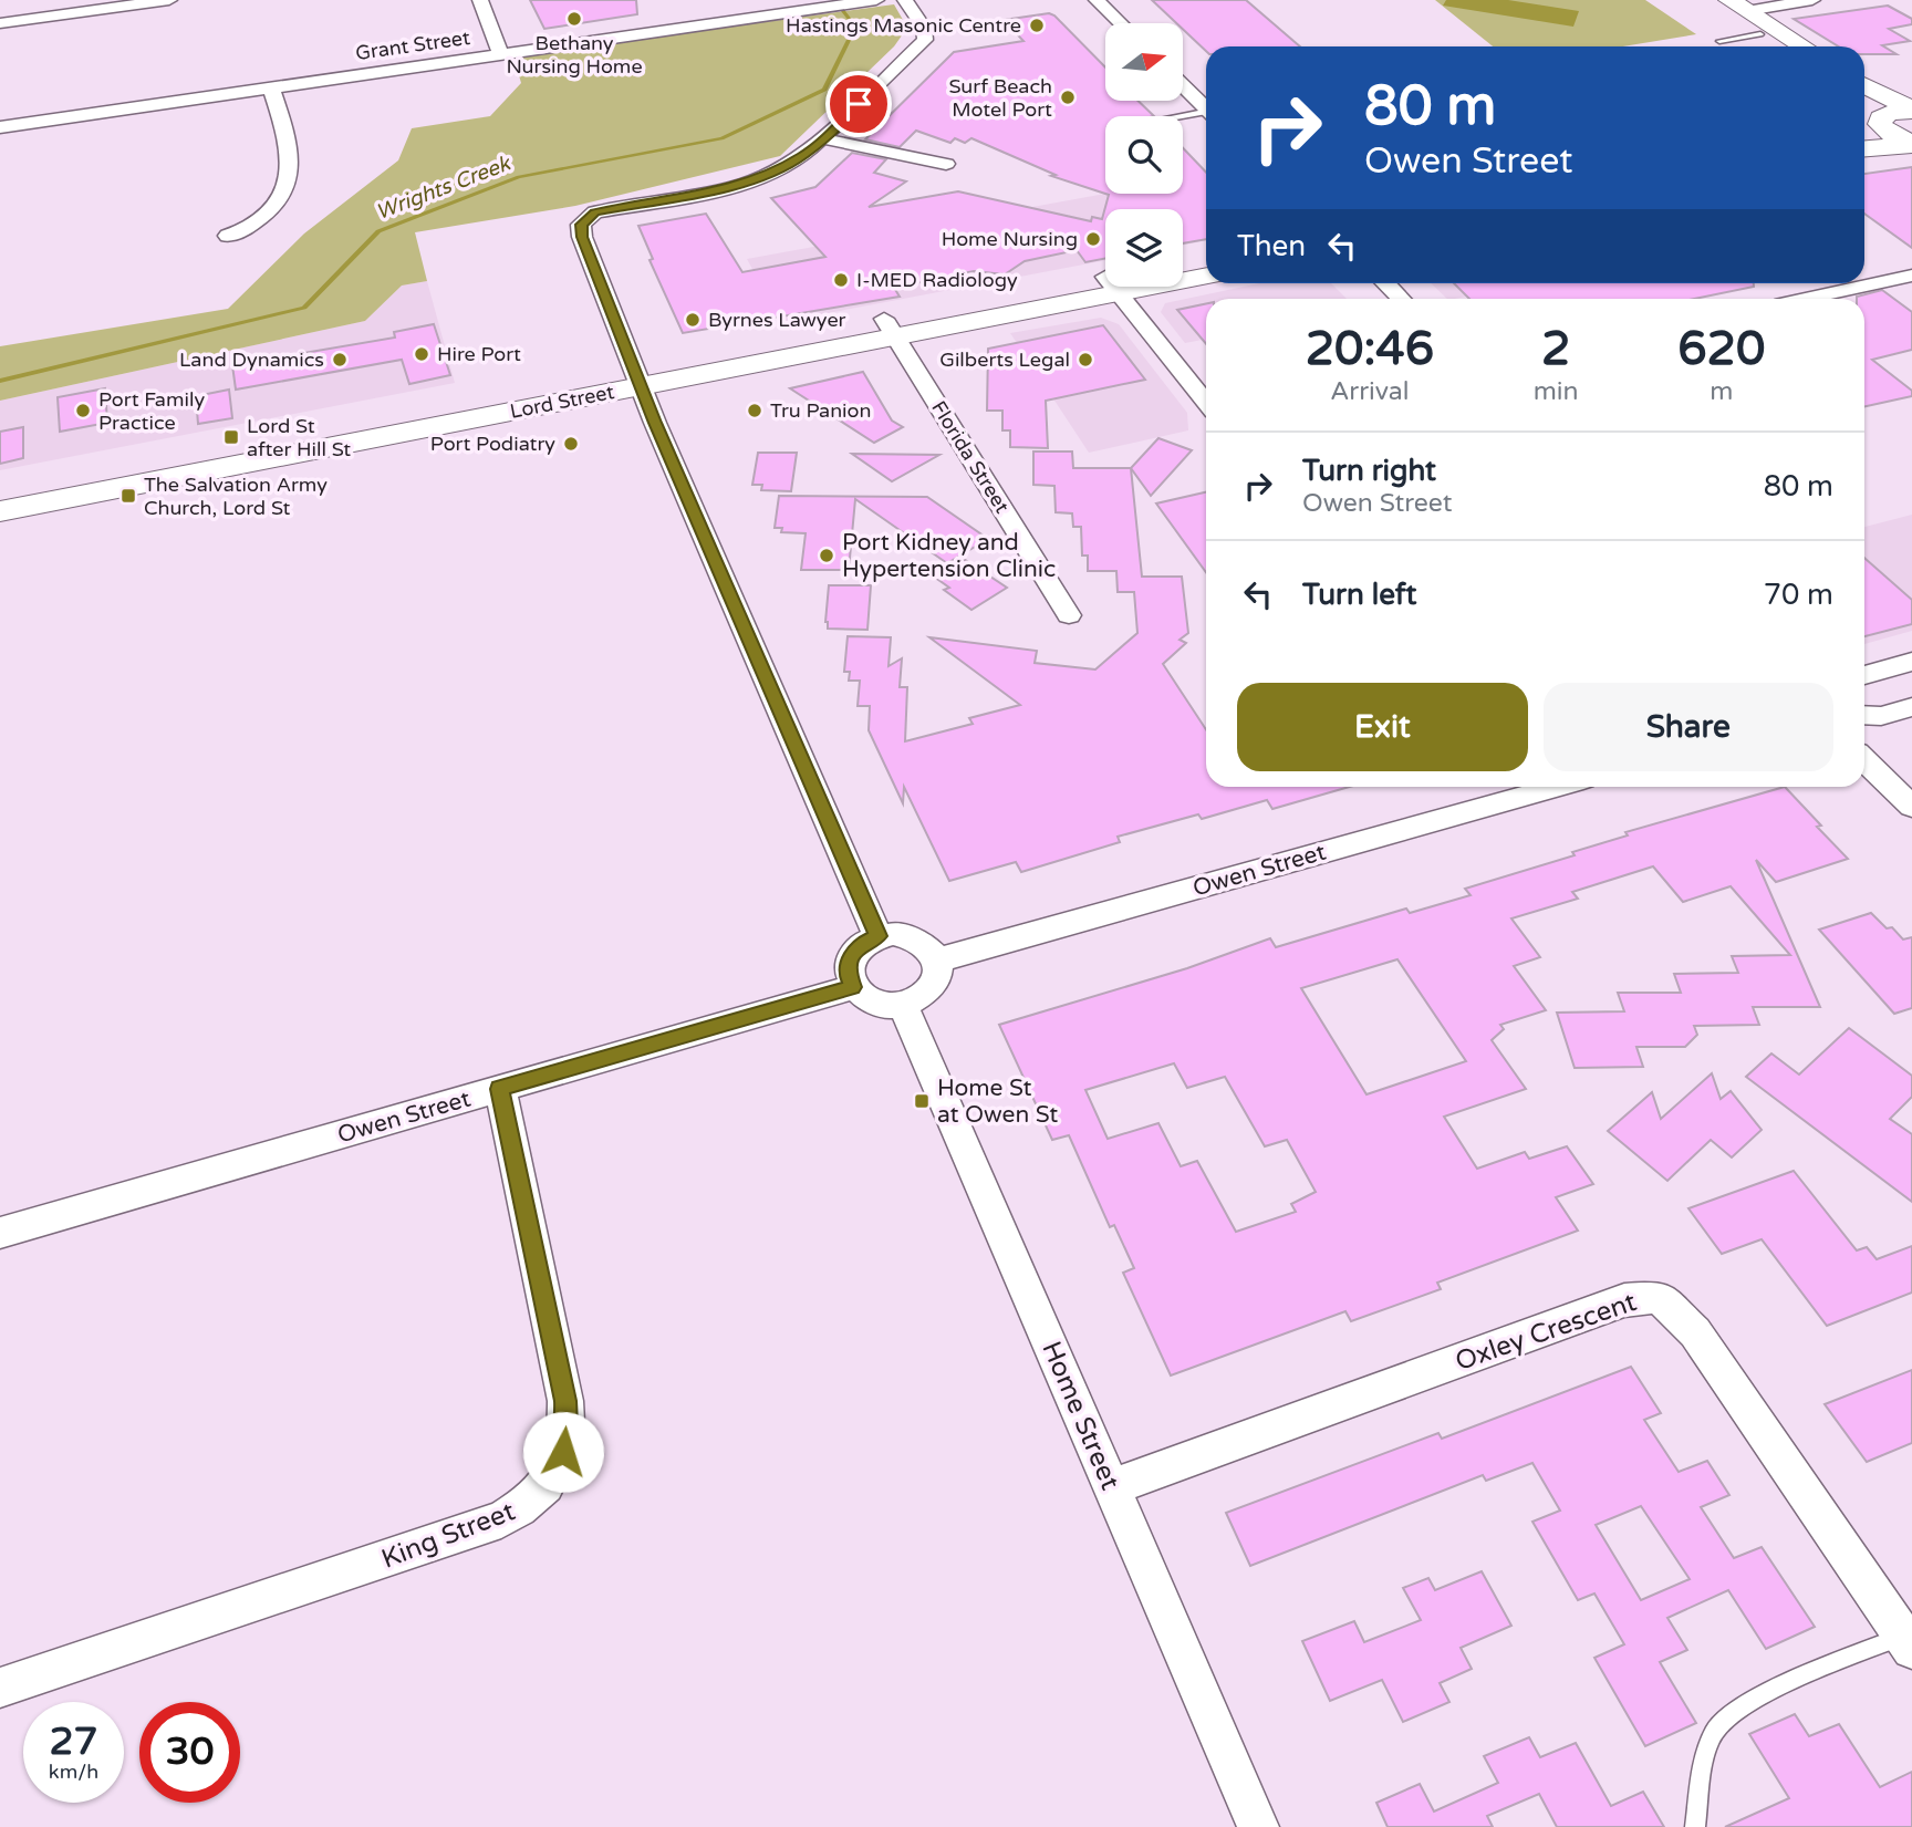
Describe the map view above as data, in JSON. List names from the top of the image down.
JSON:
{
  "streets": {
    "main road": ["Lord Street"],
    "street": [
      "Grant Street",
      "Florida Street",
      "Owen Street",
      "Oxley Crescent",
      "Home Street",
      "King Street"
    ]
  },
  "crossings": [
    ["Lord Street", "Florida Street"],
    ["Owen Street", "Home Street"],
    ["Owen Street", "King Street"],
    ["Oxley Crescent", "Home Street"]
  ],
  "water": ["Wrights Creek"],
  "places": {
    "other": [
      "Bethany Nursing Home",
      "Hastings Masonic Centre",
      "Surf Beach Motel Port",
      "Home Nursing",
      "I-MED Radiology",
      "Byrnes Lawyer",
      "Hire Port",
      "Land Dynamics",
      "Gilberts Legal",
      "Port Family Practice",
      "Tru Panion",
      "Port Podiatry",
      "Port Kidney and Hypertension Clinic"
    ],
    "transit": ["Lord St after Hill St", "The Salvation Army Church, Lord St", "Home St at Owen St"]
  },
  "north": "right",
  "page": {
    "turn": ["80 m", "Owen Street"],
    "then": "Then",
    "eta": [
      "20:46",
      "Arrival",
      "2",
      "min",
      "620",
      "m"
    ],
    "list": [
      {
        "name": "Turn right",
        "note": "Owen Street",
        "value": "80 m"
      },
      {
        "name": "Turn left",
        "value": "70 m"
      }
    ],
    "buttons": ["Exit", "Share"],
    "speed": "27 km/h",
    "limit": "30"
  }
}
